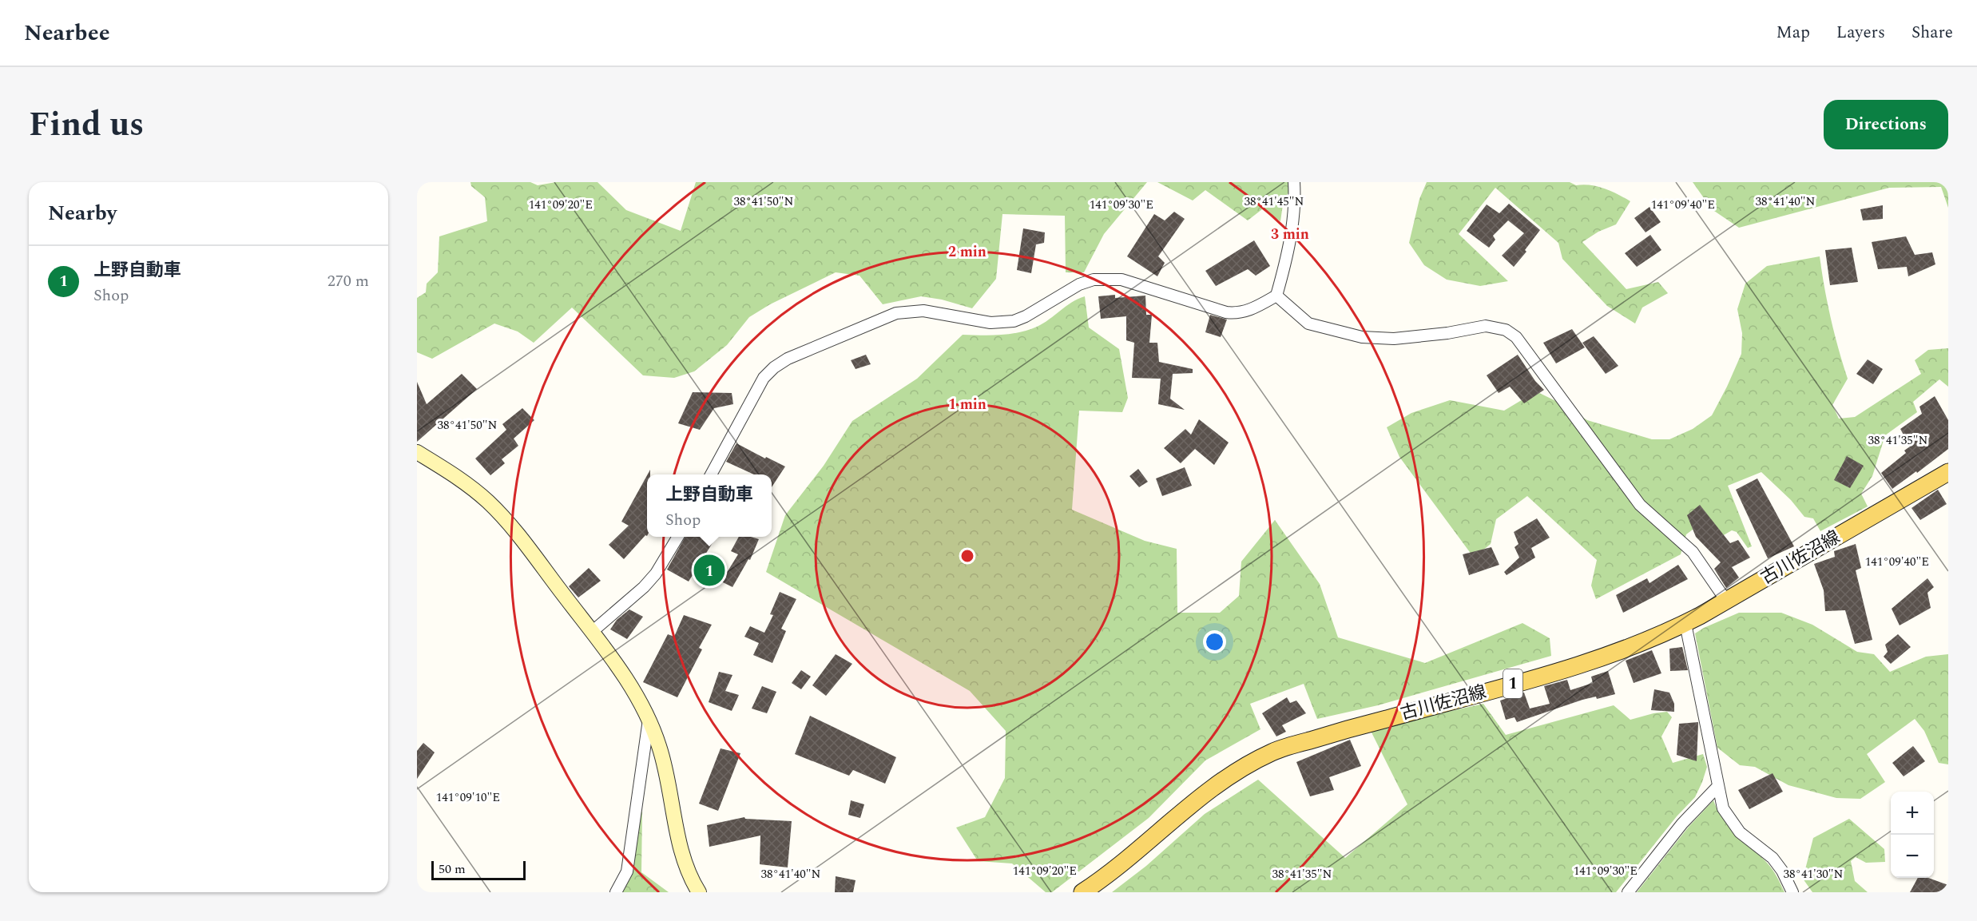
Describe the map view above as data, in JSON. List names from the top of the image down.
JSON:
{
  "streets": {
    "main road": ["古川佐沼線", "1"]
  },
  "scale_bar": "50 m",
  "page": {
    "header": "Nearbee",
    "nav": ["Map", "Layers", "Share"],
    "title": "Find us",
    "buttons": "Directions",
    "heading": "Nearby",
    "list": [
      {
        "mark": "1",
        "name": "上野自動車",
        "note": "Shop",
        "value": "270 m"
      }
    ],
    "popup": ["上野自動車", "Shop"],
    "pins": "1",
    "map_buttons": ["+", "−"],
    "scale": "50 m"
  },
  "coordinates": [
    "38°41'50\"N",
    "38°41'45\"N",
    "38°41'40\"N",
    "141°09'20\"E",
    "141°09'30\"E",
    "141°09'40\"E",
    "38°41'35\"N",
    "141°09'10\"E",
    "38°41'30\"N"
  ],
  "rings": ["3 min", "2 min", "1 min"]
}
